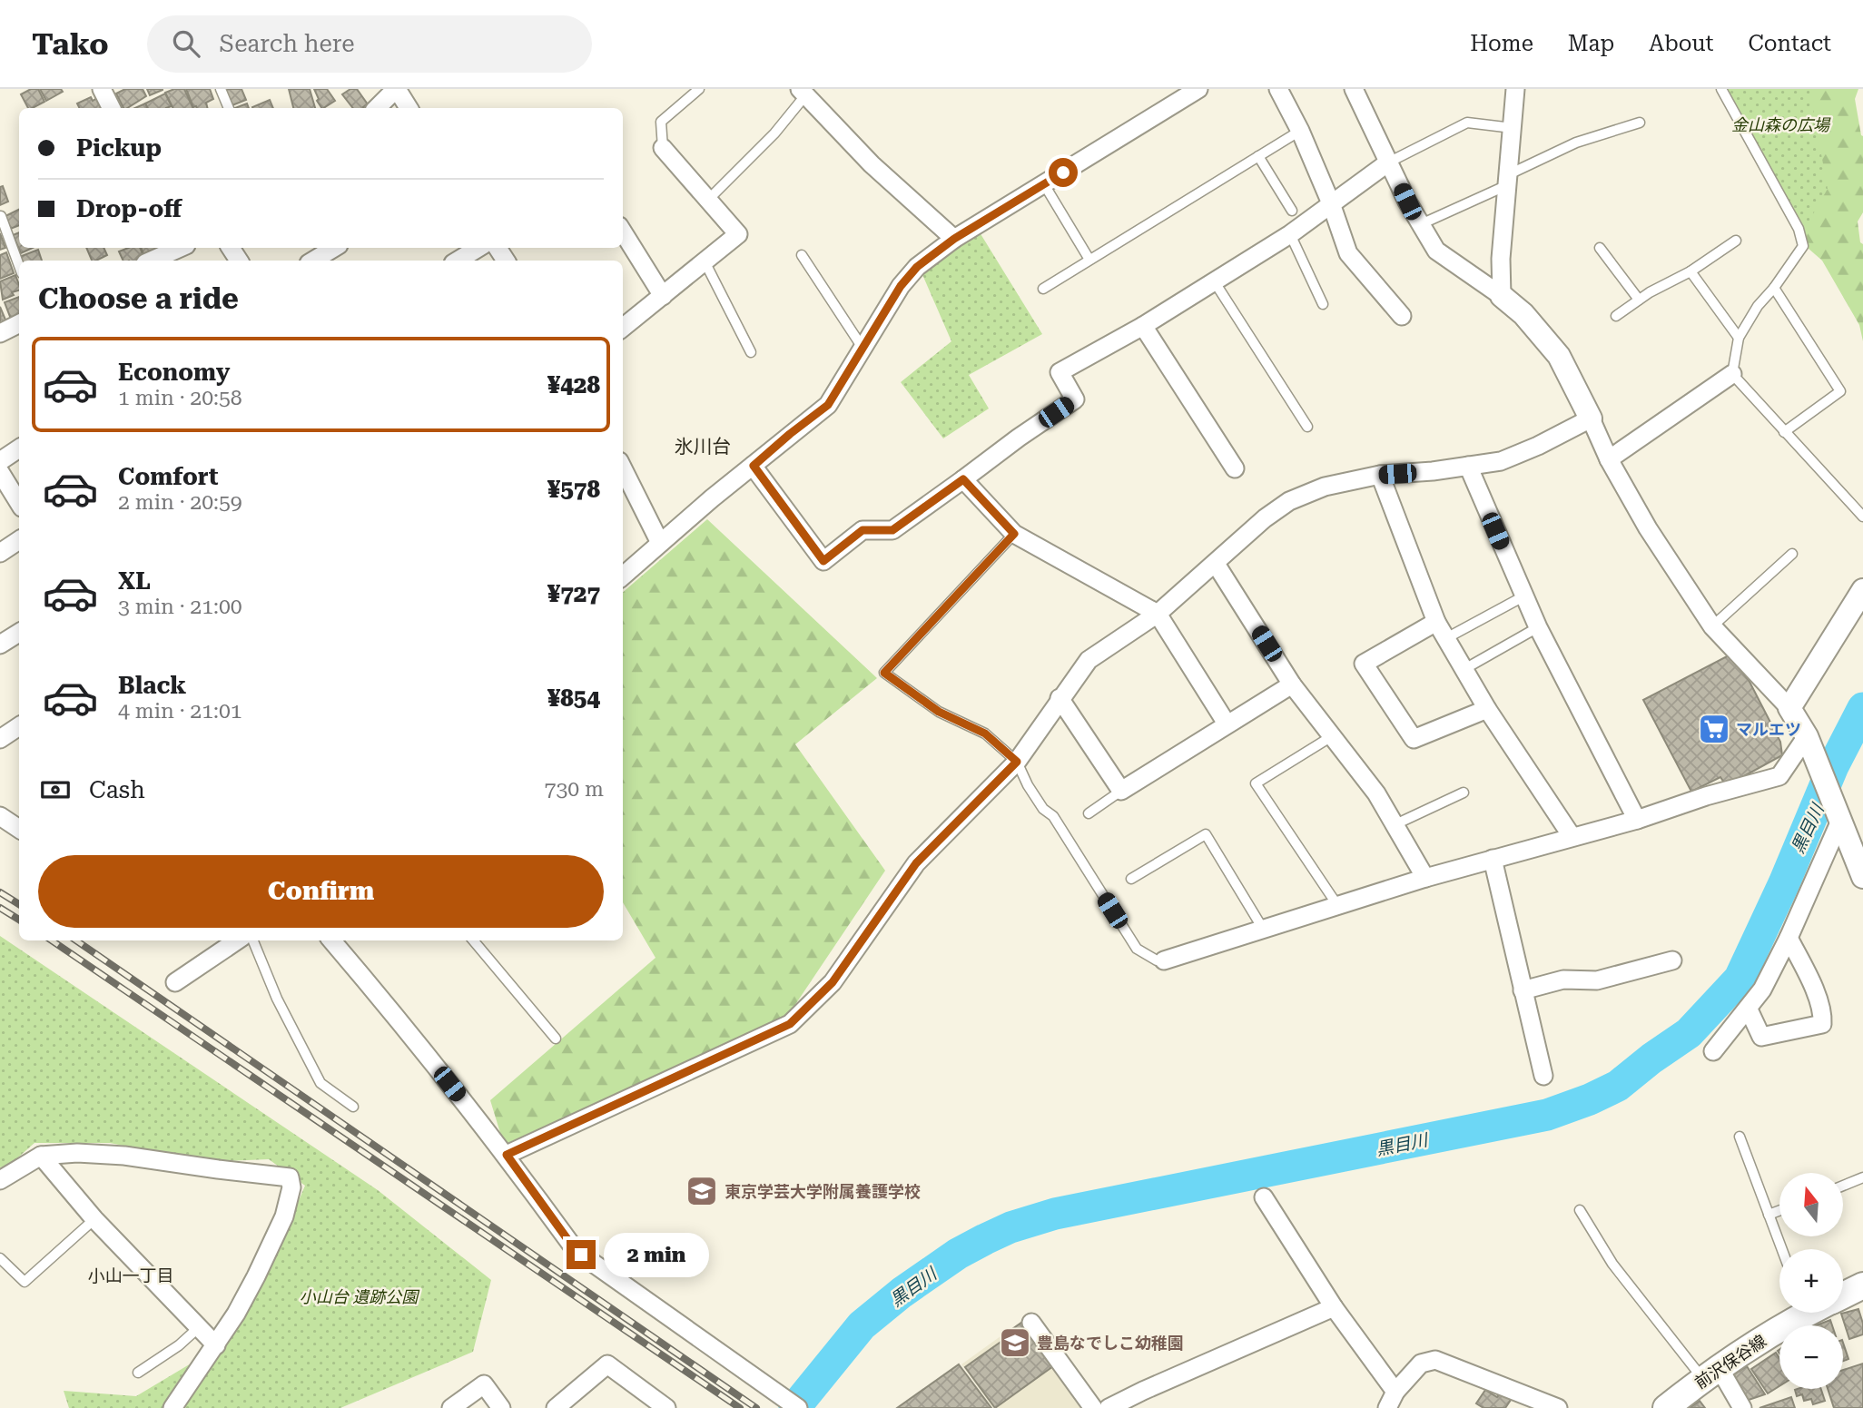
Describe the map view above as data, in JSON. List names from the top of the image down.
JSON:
{
  "streets": {
    "main road": ["前沢保谷線"]
  },
  "districts": ["氷川台", "小山一丁目"],
  "water": ["黒目川"],
  "parks": ["金山森の広場", "小山台 遺跡公園"],
  "places": {
    "supermarket": ["マルエツ"],
    "school or university": ["東京学芸大学附属養護学校", "豊島なでしこ幼稚園"]
  },
  "north": "top",
  "page": {
    "header": "Tako",
    "search": "Search here",
    "nav": [
      "Home",
      "Map",
      "About",
      "Contact"
    ],
    "banner": ["Pickup", "Drop-off"],
    "heading": "Choose a ride",
    "list": [
      {
        "name": "Economy",
        "note": "1 min · 20:58",
        "value": "¥428"
      },
      {
        "name": "Comfort",
        "note": "2 min · 20:59",
        "value": "¥578"
      },
      {
        "name": "XL",
        "note": "3 min · 21:00",
        "value": "¥727"
      },
      {
        "name": "Black",
        "note": "4 min · 21:01",
        "value": "¥854"
      }
    ],
    "pay": ["Cash", "730 m"],
    "buttons": "Confirm",
    "map_buttons": ["+", "−"],
    "bubble": "2 min"
  }
}
